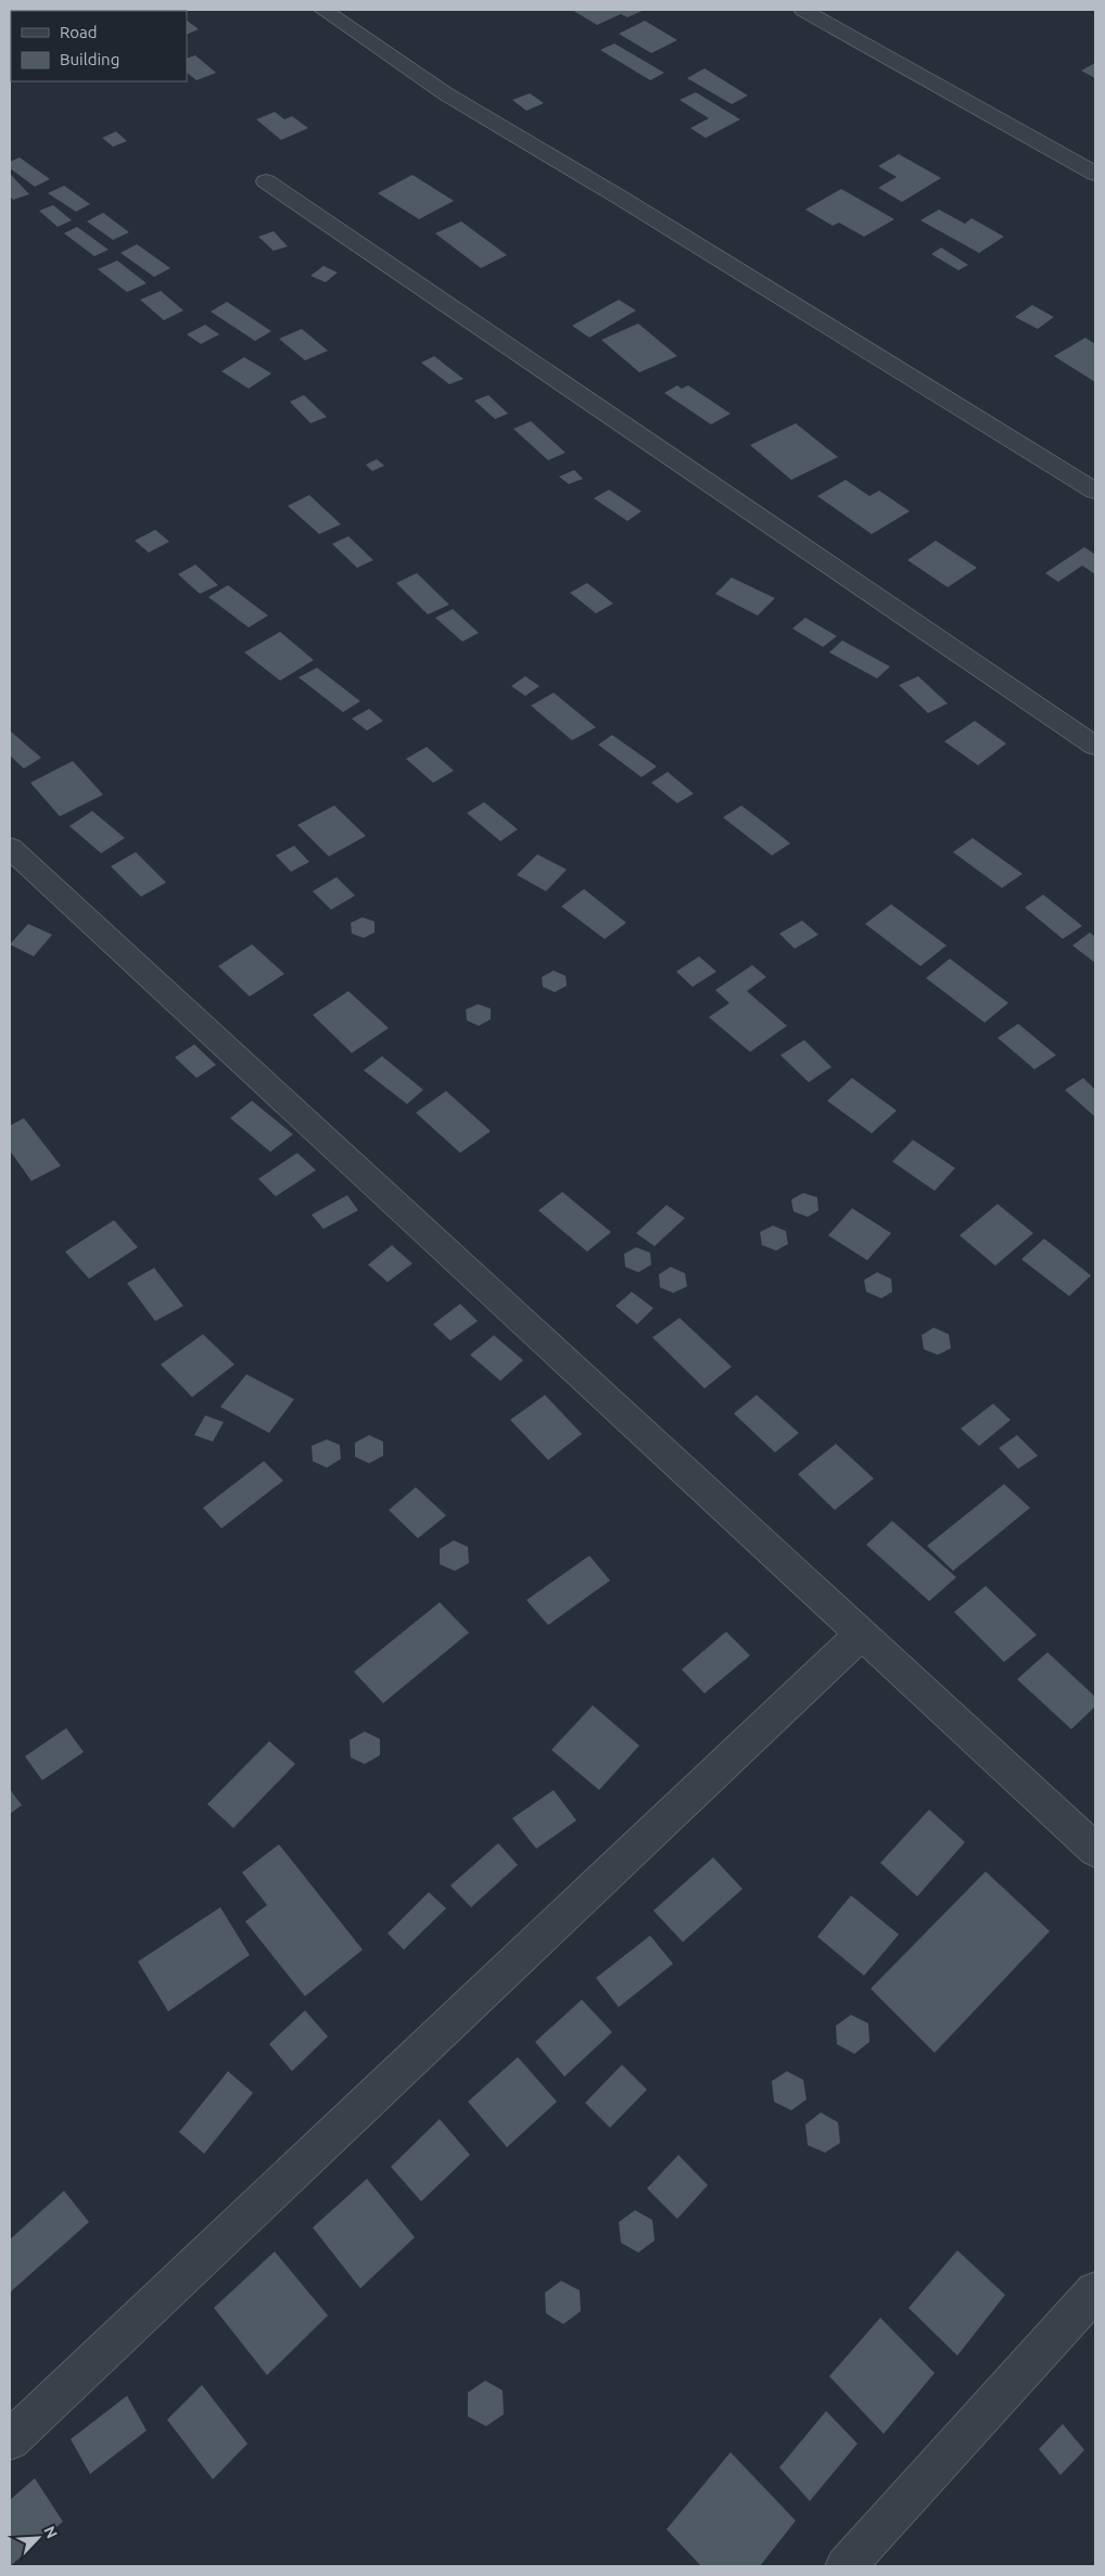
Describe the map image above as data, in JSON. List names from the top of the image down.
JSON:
{
  "legend": ["Road", "Building"],
  "north": "top right"
}
